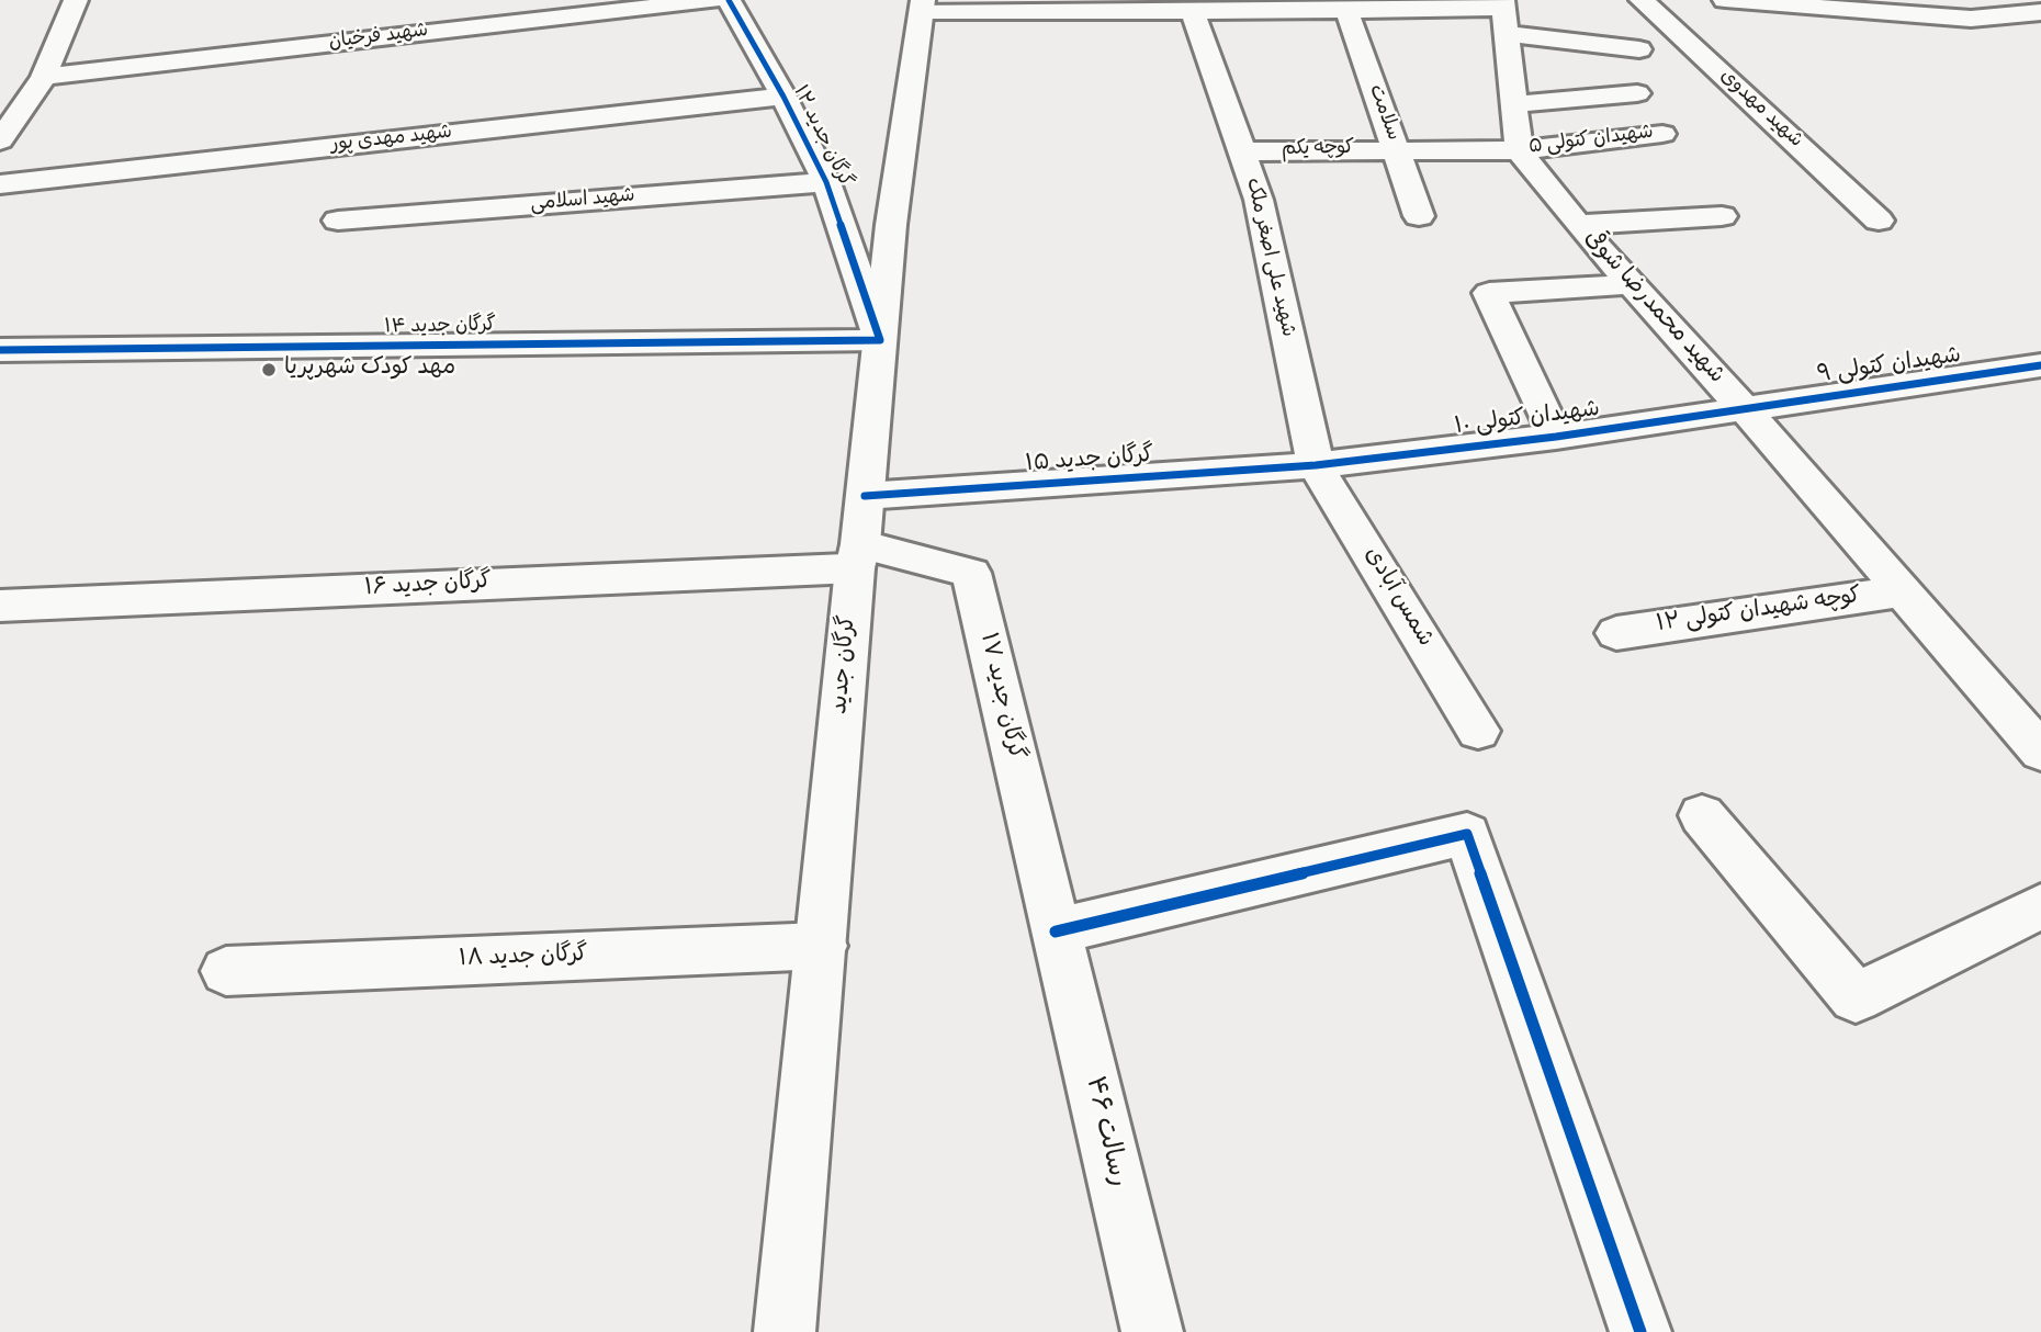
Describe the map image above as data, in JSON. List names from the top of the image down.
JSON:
{
  "streets": {
    "street": [
      "شهید فرخیان",
      "شهید مهدوی",
      "سلامت",
      "گرگان جدید ۱۲",
      "شهید مهدی پور",
      "۵ شهیدان کتولی",
      "کوچه یکم",
      "شهید اسلامی",
      "شهید علی اصغر ملک",
      "شهید محمدرضا شوقی",
      "گرگان جدید ۱۴",
      "۹ شهیدان کتولی",
      "۱۰ شهیدان کتولی",
      "۱۵ گرگان جدید",
      "گرگان جدید ۱۶",
      "شمس آبادی",
      "کوچه شهیدان کتولی ۱۲",
      "گرگان جدید",
      "۱۷ گرگان جدید",
      "۱۸ گرگان جدید",
      "۴۶ رسالت"
    ]
  },
  "crossings": [
    ["سلامت", "۵ شهیدان کتولی"],
    ["سلامت", "کوچه یکم"],
    ["گرگان جدید ۱۲", "شهید مهدی پور"],
    ["گرگان جدید ۱۲", "شهید اسلامی"],
    ["گرگان جدید ۱۲", "گرگان جدید ۱۴"],
    ["گرگان جدید ۱۲", "گرگان جدید"],
    ["۵ شهیدان کتولی", "کوچه یکم"],
    ["۵ شهیدان کتولی", "شهید محمدرضا شوقی"],
    ["کوچه یکم", "شهید علی اصغر ملک"],
    ["شهید علی اصغر ملک", "۱۰ شهیدان کتولی"],
    ["شهید علی اصغر ملک", "۱۵ گرگان جدید"],
    ["شهید علی اصغر ملک", "شمس آبادی"],
    ["شهید محمدرضا شوقی", "۹ شهیدان کتولی"],
    ["شهید محمدرضا شوقی", "۱۰ شهیدان کتولی"],
    ["شهید محمدرضا شوقی", "کوچه شهیدان کتولی ۱۲"],
    ["گرگان جدید ۱۴", "گرگان جدید"],
    ["۹ شهیدان کتولی", "۱۰ شهیدان کتولی"],
    ["۱۰ شهیدان کتولی", "۱۵ گرگان جدید"],
    ["۱۰ شهیدان کتولی", "شمس آبادی"],
    ["۱۵ گرگان جدید", "شمس آبادی"],
    ["۱۵ گرگان جدید", "گرگان جدید"],
    ["گرگان جدید ۱۶", "گرگان جدید"],
    ["گرگان جدید ۱۶", "۱۷ گرگان جدید"],
    ["گرگان جدید", "۱۷ گرگان جدید"],
    ["گرگان جدید", "۱۸ گرگان جدید"],
    ["۱۷ گرگان جدید", "۴۶ رسالت"]
  ],
  "places": ["مهد کودک شهرپریا"]
}
